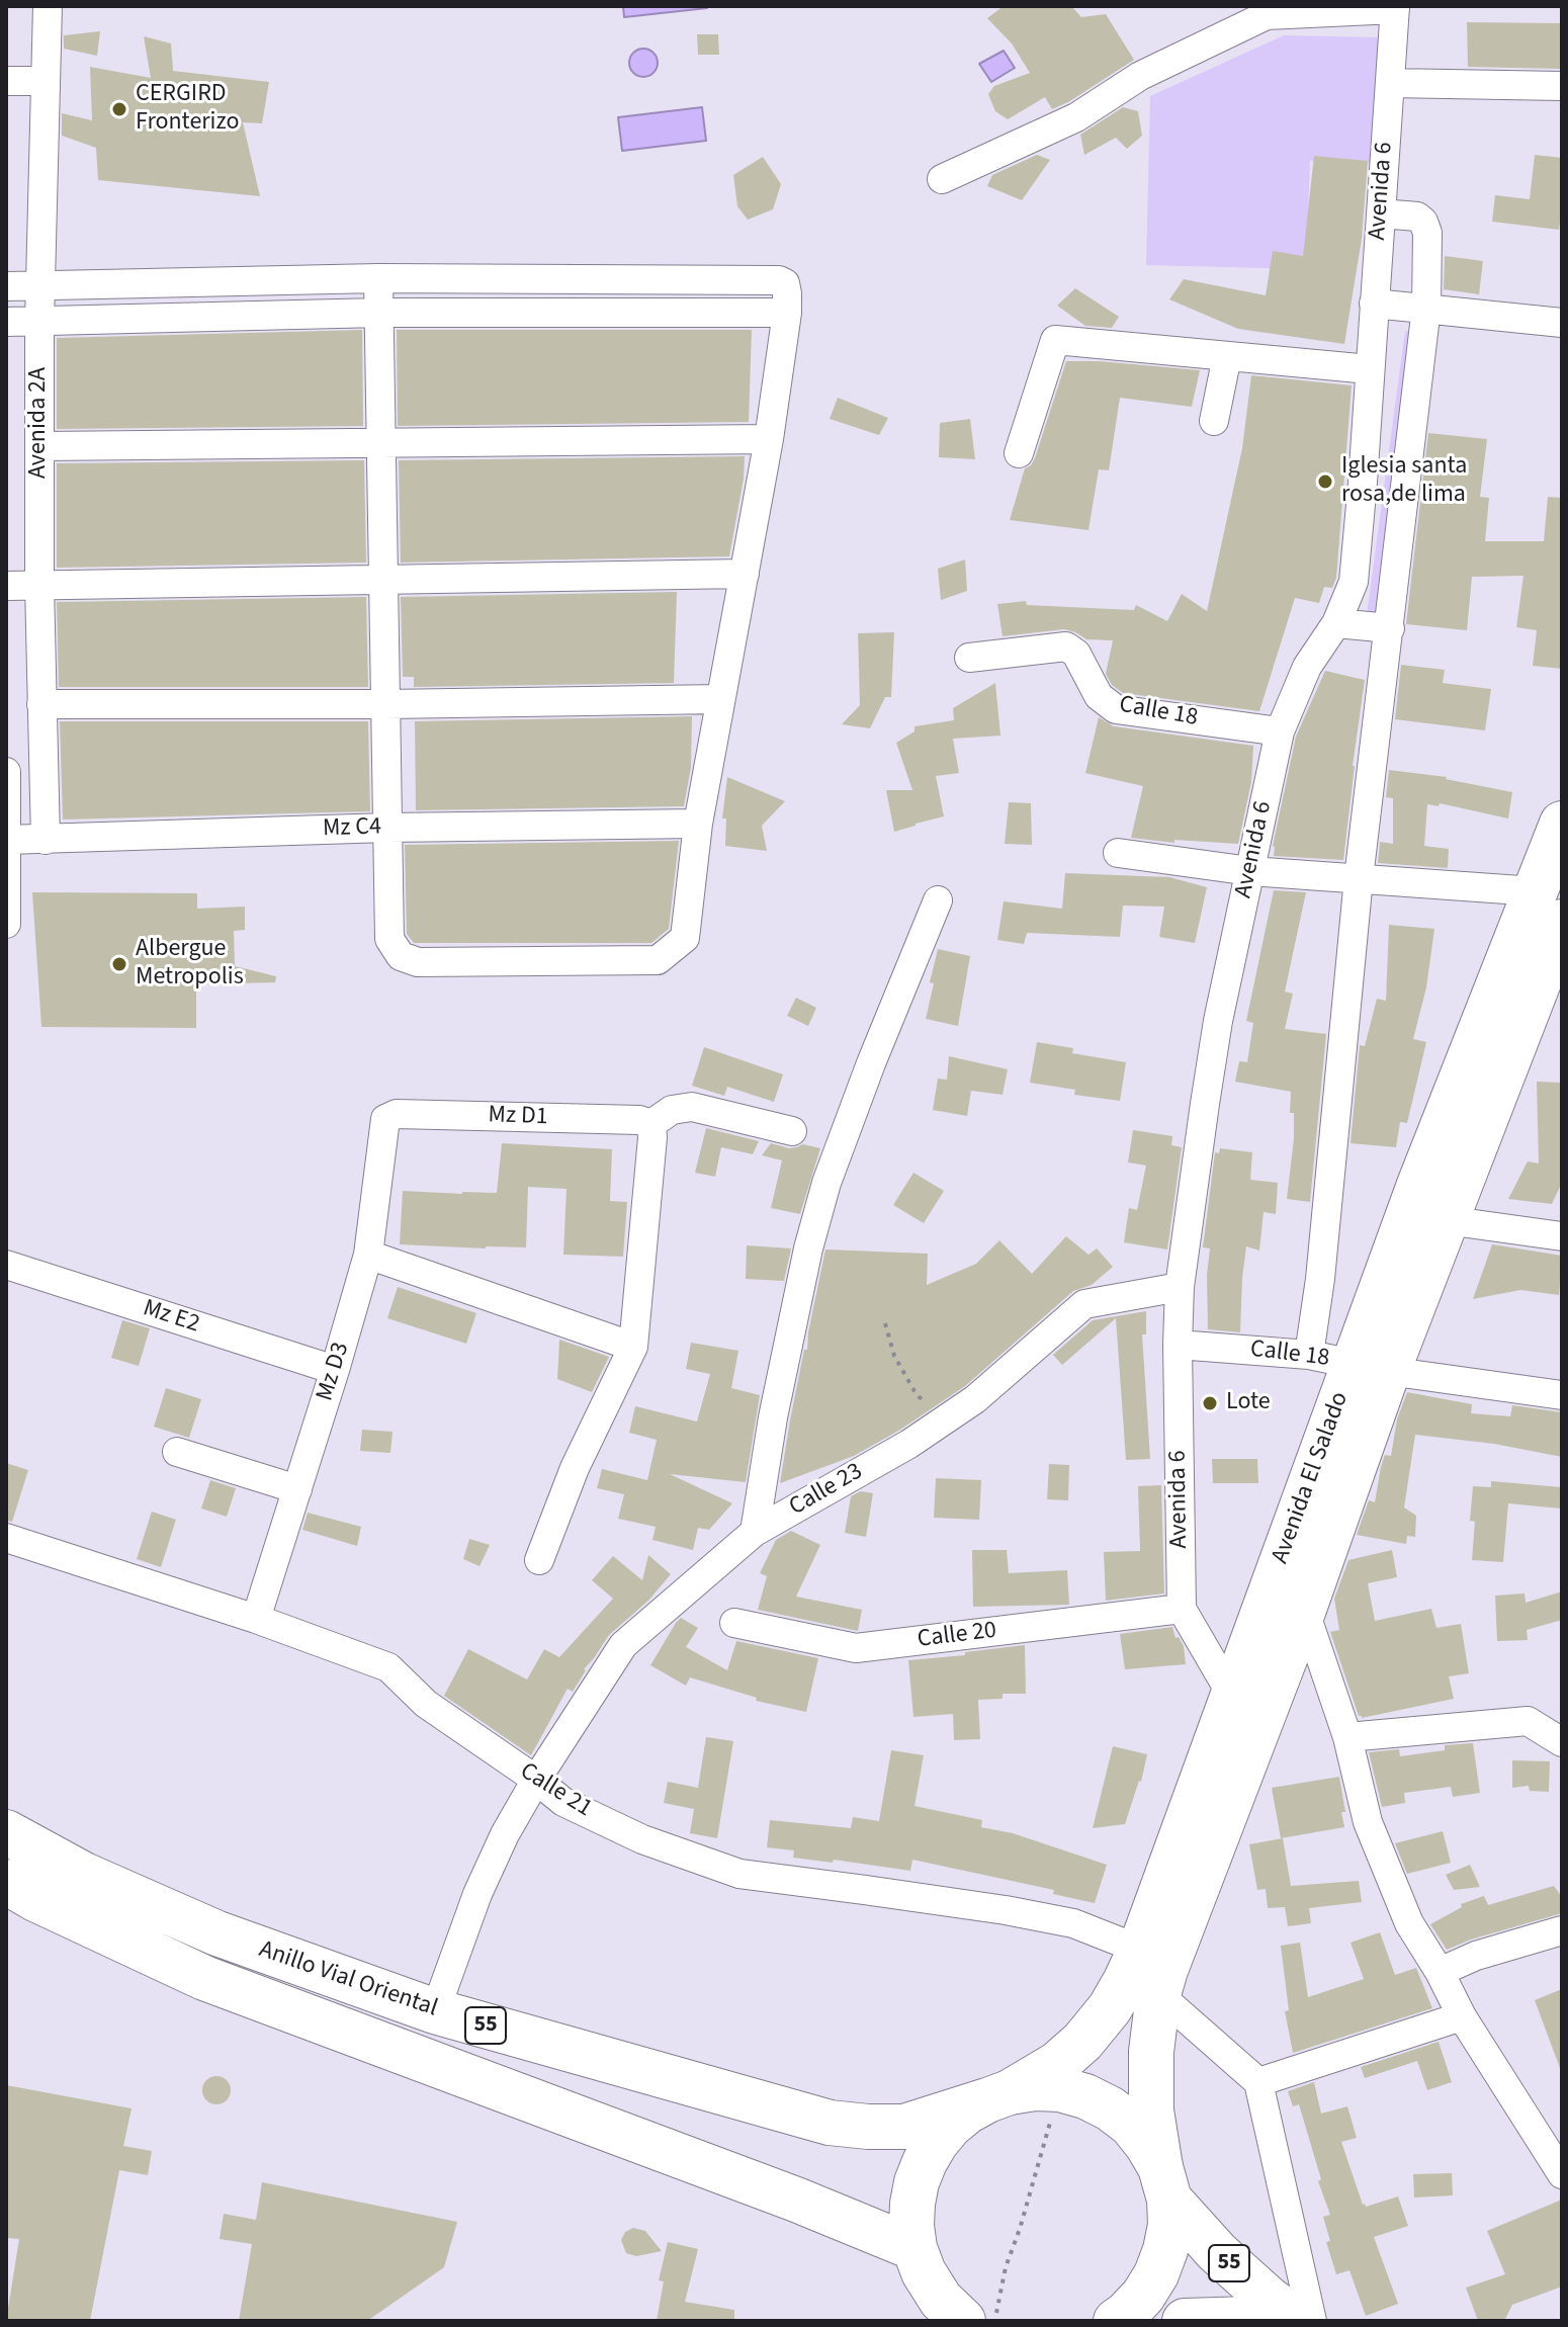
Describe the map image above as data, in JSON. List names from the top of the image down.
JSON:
{
  "streets": {
    "main road": ["Avenida El Salado", "Anillo Vial Oriental", "55"],
    "street": [
      "Avenida 6",
      "Avenida 2A",
      "Calle 18",
      "Mz C4",
      "Mz D1",
      "Mz E2",
      "Mz D3",
      "Calle 23",
      "Calle 20",
      "Calle 21"
    ]
  },
  "crossings": [
    ["Avenida 6", "Calle 18"],
    ["Avenida 6", "Avenida El Salado"],
    ["Avenida 6", "Calle 23"],
    ["Avenida 6", "Calle 20"],
    ["Avenida 2A", "Mz C4"],
    ["Calle 18", "Avenida El Salado"],
    ["Mz D1", "Mz D3"],
    ["Mz E2", "Mz D3"],
    ["Mz D3", "Calle 21"],
    ["Avenida El Salado", "Calle 21"],
    ["Avenida El Salado", "Anillo Vial Oriental"],
    ["Avenida El Salado", "55"],
    ["Calle 23", "Calle 21"],
    ["Calle 23", "Anillo Vial Oriental"]
  ],
  "places": [
    "CERGIRD Fronterizo",
    "Iglesia santa rosa,de lima",
    "Albergue Metropolis",
    "Lote"
  ]
}
